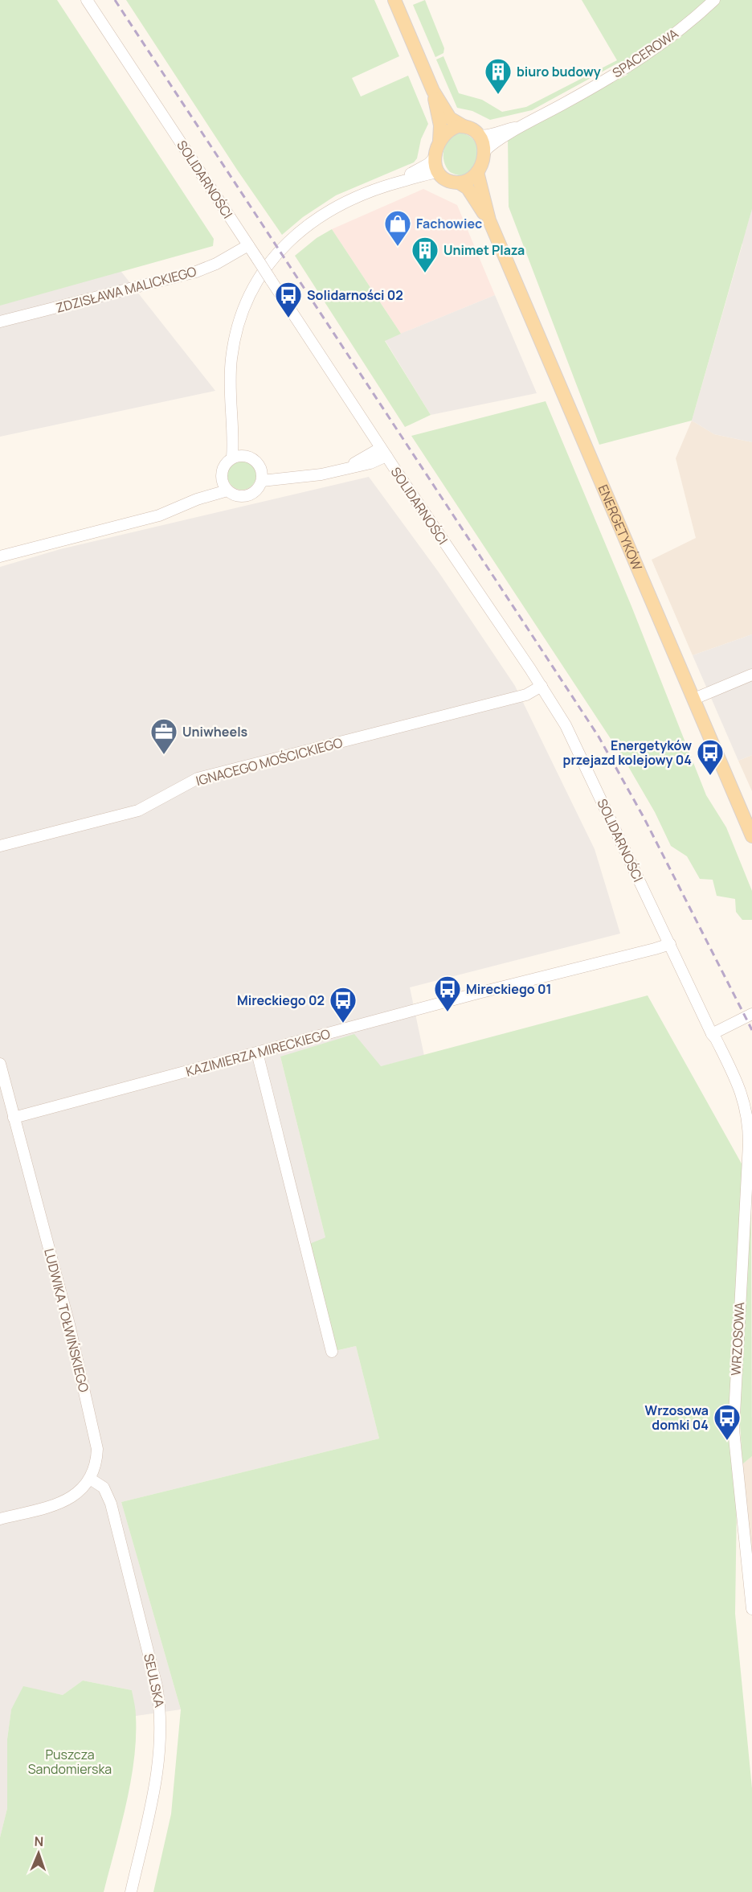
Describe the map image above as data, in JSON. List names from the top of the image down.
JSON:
{
  "streets": {
    "main road": ["ENERGETYKÓW"],
    "street": [
      "SPACEROWA",
      "SOLIDARNOŚCI",
      "ZDZISŁAWA MALICKIEGO",
      "IGNACEGO MOŚCICKIEGO",
      "KAZIMIERZA MIRECKIEGO",
      "LUDWIKA TOŁWIŃSKIEGO",
      "WRZOSOWA",
      "SEULSKA"
    ]
  },
  "crossings": [
    ["SPACEROWA", "ENERGETYKÓW"],
    ["SOLIDARNOŚCI", "ZDZISŁAWA MALICKIEGO"],
    ["SOLIDARNOŚCI", "IGNACEGO MOŚCICKIEGO"],
    ["SOLIDARNOŚCI", "KAZIMIERZA MIRECKIEGO"],
    ["SOLIDARNOŚCI", "WRZOSOWA"],
    ["KAZIMIERZA MIRECKIEGO", "LUDWIKA TOŁWIŃSKIEGO"],
    ["LUDWIKA TOŁWIŃSKIEGO", "SEULSKA"]
  ],
  "parks": ["Puszcza Sandomierska"],
  "places": {
    "building": ["biuro budowy", "Unimet Plaza"],
    "shop": ["Fachowiec"],
    "bus stop": [
      "Solidarności 02",
      "Energetyków przejazd kolejowy 04",
      "Mireckiego 01",
      "Mireckiego 02",
      "Wrzosowa domki 04"
    ],
    "office": ["Uniwheels"]
  },
  "north": "top"
}
